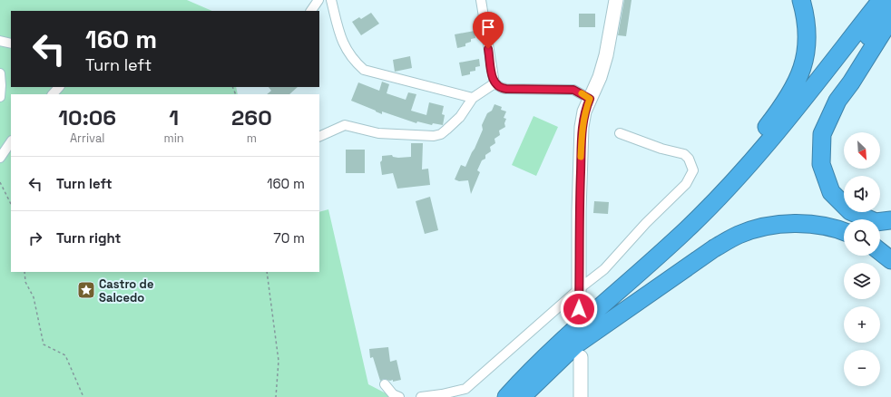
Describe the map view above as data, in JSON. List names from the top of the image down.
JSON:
{
  "places": {
    "place": ["Castro de Salcedo"]
  },
  "north": "bottom right",
  "page": {
    "turn": ["160 m", "Turn left"],
    "eta": [
      "10:06",
      "Arrival",
      "1",
      "min",
      "260",
      "m"
    ],
    "map_buttons": ["+", "−"],
    "list": [
      {
        "name": "Turn left",
        "value": "160 m"
      },
      {
        "name": "Turn right",
        "value": "70 m"
      }
    ]
  }
}
